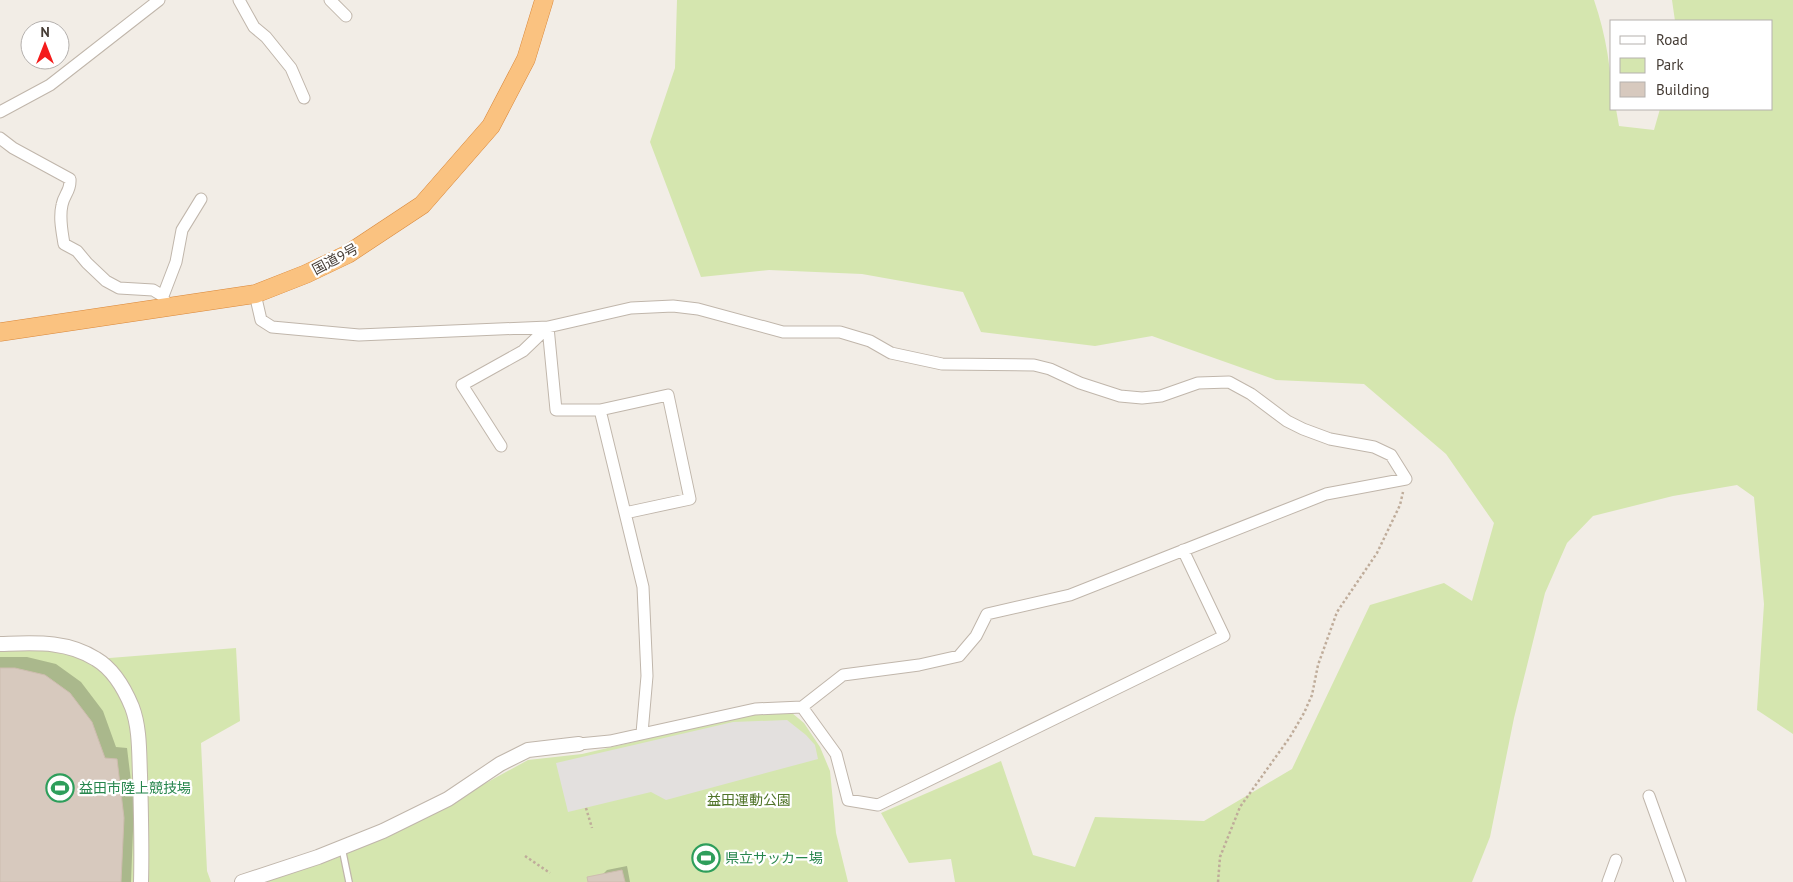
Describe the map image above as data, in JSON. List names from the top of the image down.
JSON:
{
  "streets": {
    "highway": ["国道9号"]
  },
  "parks": ["益田運動公園"],
  "places": {
    "sports": ["益田市陸上競技場", "県立サッカー場"]
  },
  "legend": ["Road", "Park", "Building"],
  "north": "top"
}
